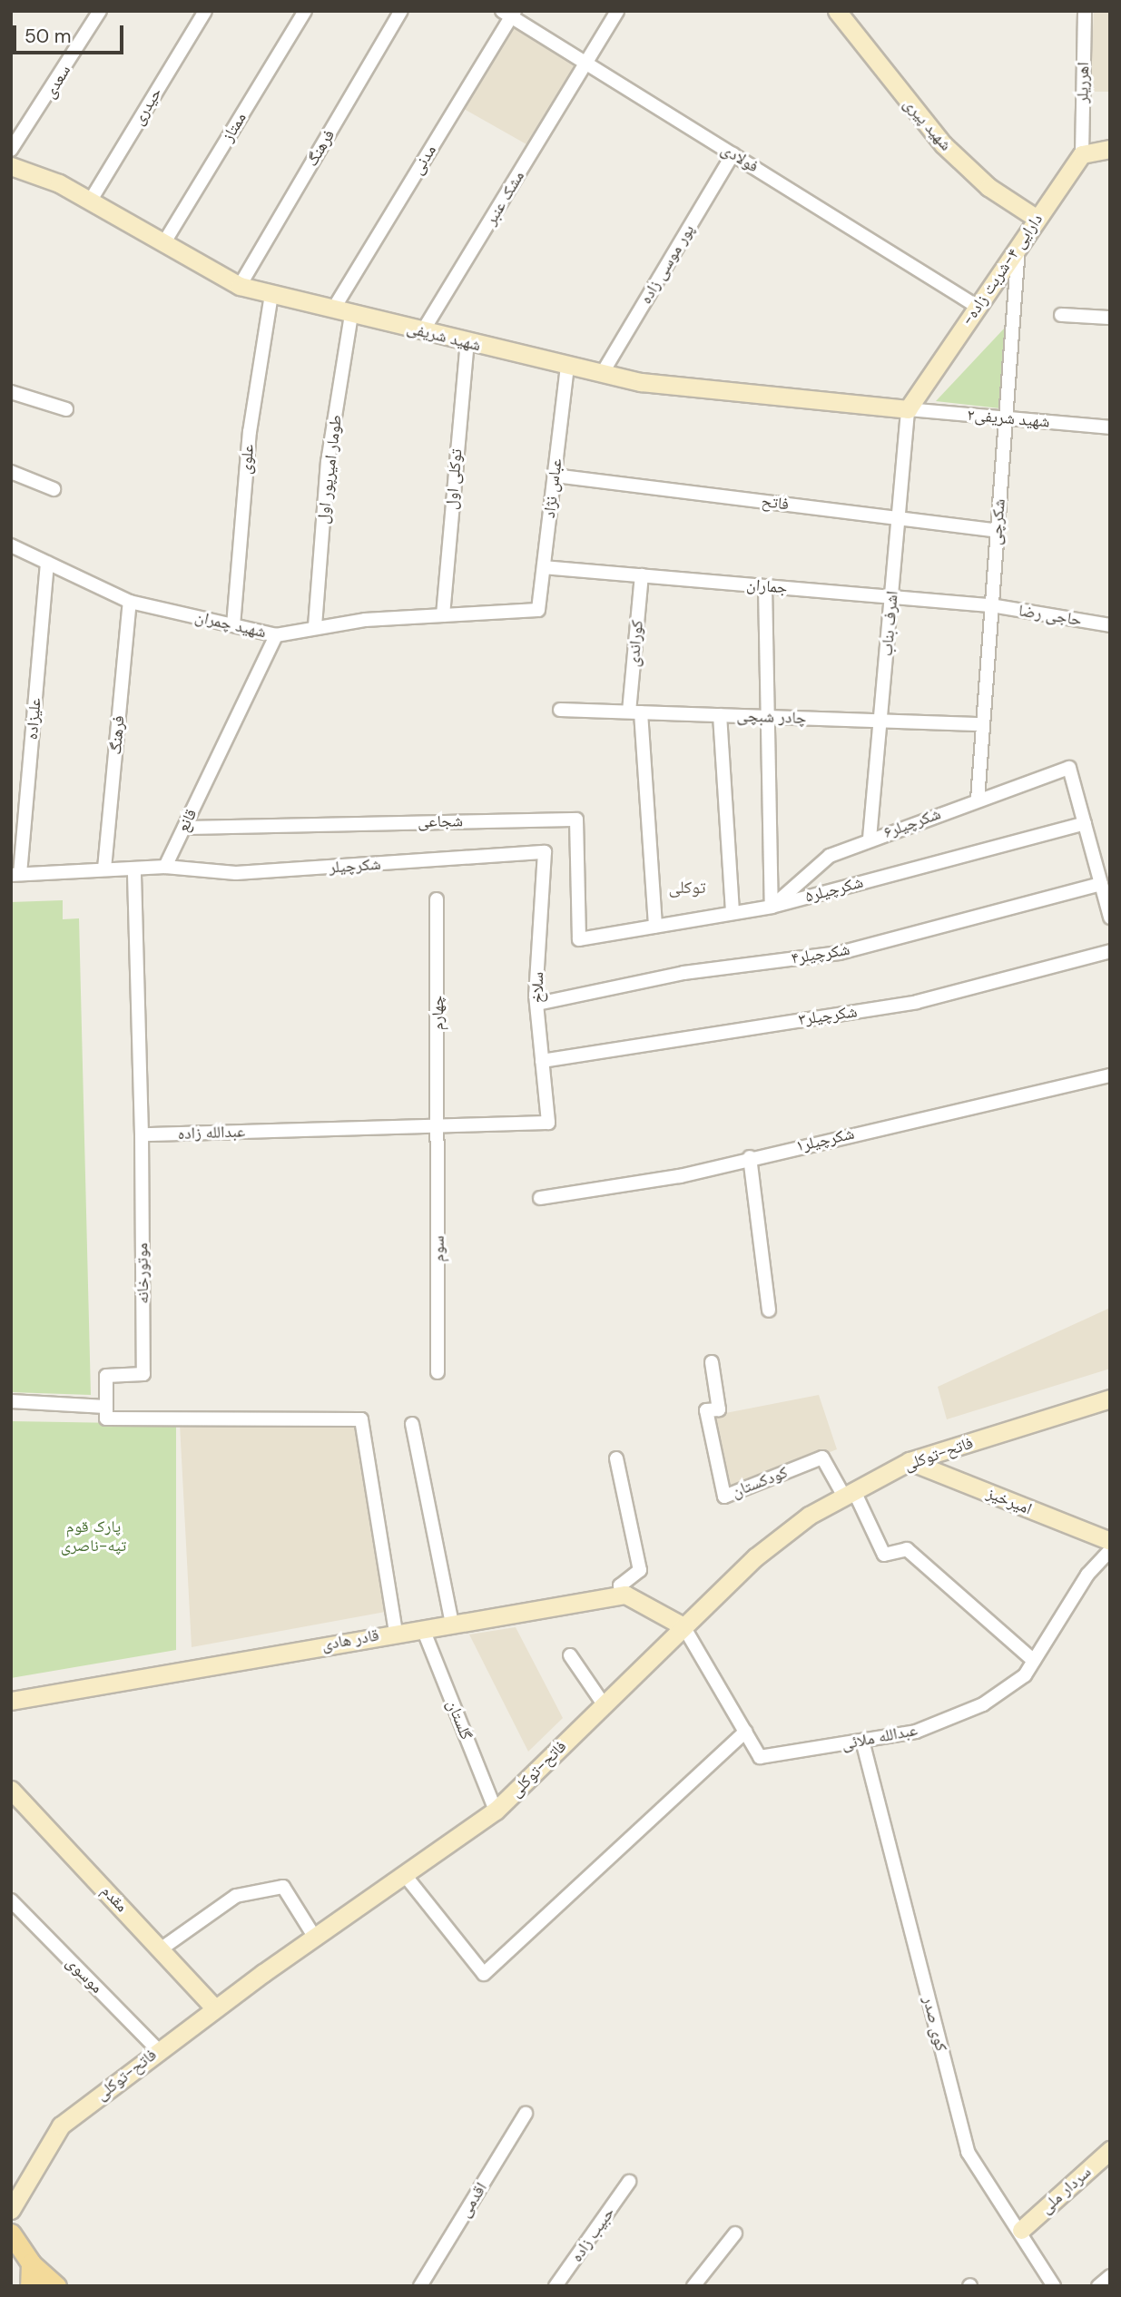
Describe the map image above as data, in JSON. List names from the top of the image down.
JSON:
{
  "streets": {
    "street": [
      "سعدی",
      "اهرریلر",
      "حیدری",
      "شهید پیری",
      "ممتاز",
      "فرهنگ",
      "فولادی",
      "مدنی",
      "مشک عنبر",
      "پور موسی زاده",
      "-دارایی ۴-شربت زاده",
      "شهید شریفى",
      "شهید شریفی۲",
      "علوی",
      "طومار امیرپور اول",
      "توکلی اول",
      "عباس نژاد",
      "فاتح",
      "شکرچی",
      "جماران",
      "حاجی رضا",
      "اشرف بناب",
      "شهید چمران",
      "کوراندی",
      "چادر شبچی",
      "علیزاده",
      "قانع",
      "شجاعی",
      "شکرچیلر۶",
      "شکرچیلر",
      "شکرچیلر۵",
      "شکرچیلر۴",
      "سلاخ",
      "چهارم",
      "شکرچیلر۳",
      "عبدالله زاده",
      "شکرچیلر۱",
      "سوم",
      "موتورخانه",
      "فاتح-توکلی",
      "کودکستان",
      "امیرخیز",
      "قادر هادی",
      "گلستان",
      "عبدالله ملائی",
      "مقدم",
      "موسوی",
      "کوی صدر",
      "سردار ملی",
      "اقدمی",
      "حبیب زاده"
    ]
  },
  "crossings": [
    ["اهرریلر", "-دارایی ۴-شربت زاده"],
    ["حیدری", "شهید شریفى"],
    ["شهید پیری", "-دارایی ۴-شربت زاده"],
    ["ممتاز", "شهید شریفى"],
    ["فرهنگ", "شهید شریفى"],
    ["فرهنگ", "شهید چمران"],
    ["فولادی", "مدنی"],
    ["فولادی", "مشک عنبر"],
    ["فولادی", "پور موسی زاده"],
    ["فولادی", "-دارایی ۴-شربت زاده"],
    ["مدنی", "شهید شریفى"],
    ["مشک عنبر", "شهید شریفى"],
    ["پور موسی زاده", "شهید شریفى"],
    ["-دارایی ۴-شربت زاده", "شهید شریفى"],
    ["-دارایی ۴-شربت زاده", "شهید شریفی۲"],
    ["-دارایی ۴-شربت زاده", "شکرچی"],
    ["-دارایی ۴-شربت زاده", "اشرف بناب"],
    ["شهید شریفى", "شهید شریفی۲"],
    ["شهید شریفى", "علوی"],
    ["شهید شریفى", "طومار امیرپور اول"],
    ["شهید شریفى", "توکلی اول"],
    ["شهید شریفى", "عباس نژاد"],
    ["شهید شریفى", "اشرف بناب"],
    ["شهید شریفی۲", "شکرچی"],
    ["شهید شریفی۲", "اشرف بناب"],
    ["علوی", "شهید چمران"],
    ["طومار امیرپور اول", "شهید چمران"],
    ["توکلی اول", "شهید چمران"],
    ["عباس نژاد", "فاتح"],
    ["عباس نژاد", "جماران"],
    ["عباس نژاد", "شهید چمران"],
    ["فاتح", "شکرچی"],
    ["فاتح", "اشرف بناب"],
    ["شکرچی", "جماران"],
    ["شکرچی", "حاجی رضا"],
    ["شکرچی", "چادر شبچی"],
    ["شکرچی", "شکرچیلر۶"],
    ["جماران", "حاجی رضا"],
    ["جماران", "اشرف بناب"],
    ["جماران", "کوراندی"],
    ["اشرف بناب", "چادر شبچی"],
    ["اشرف بناب", "شکرچیلر۶"],
    ["شهید چمران", "علیزاده"],
    ["شهید چمران", "قانع"],
    ["کوراندی", "چادر شبچی"],
    ["کوراندی", "شکرچیلر۵"],
    ["قانع", "شجاعی"],
    ["قانع", "شکرچیلر"],
    ["شجاعی", "شکرچیلر۵"],
    ["شکرچیلر۶", "شکرچیلر۵"],
    ["شکرچیلر", "سلاخ"],
    ["شکرچیلر۴", "سلاخ"],
    ["سلاخ", "شکرچیلر۳"],
    ["سلاخ", "عبدالله زاده"],
    ["چهارم", "عبدالله زاده"],
    ["چهارم", "سوم"],
    ["عبدالله زاده", "سوم"],
    ["عبدالله زاده", "موتورخانه"],
    ["فاتح-توکلی", "کودکستان"],
    ["فاتح-توکلی", "امیرخیز"],
    ["فاتح-توکلی", "گلستان"],
    ["فاتح-توکلی", "عبدالله ملائی"],
    ["فاتح-توکلی", "مقدم"],
    ["فاتح-توکلی", "موسوی"],
    ["قادر هادی", "گلستان"],
    ["عبدالله ملائی", "کوی صدر"],
    ["کوی صدر", "سردار ملی"]
  ],
  "districts": ["توکلی"],
  "parks": ["پارک قوم تپه-ناصری"],
  "scale_bar": "50 m"
}
